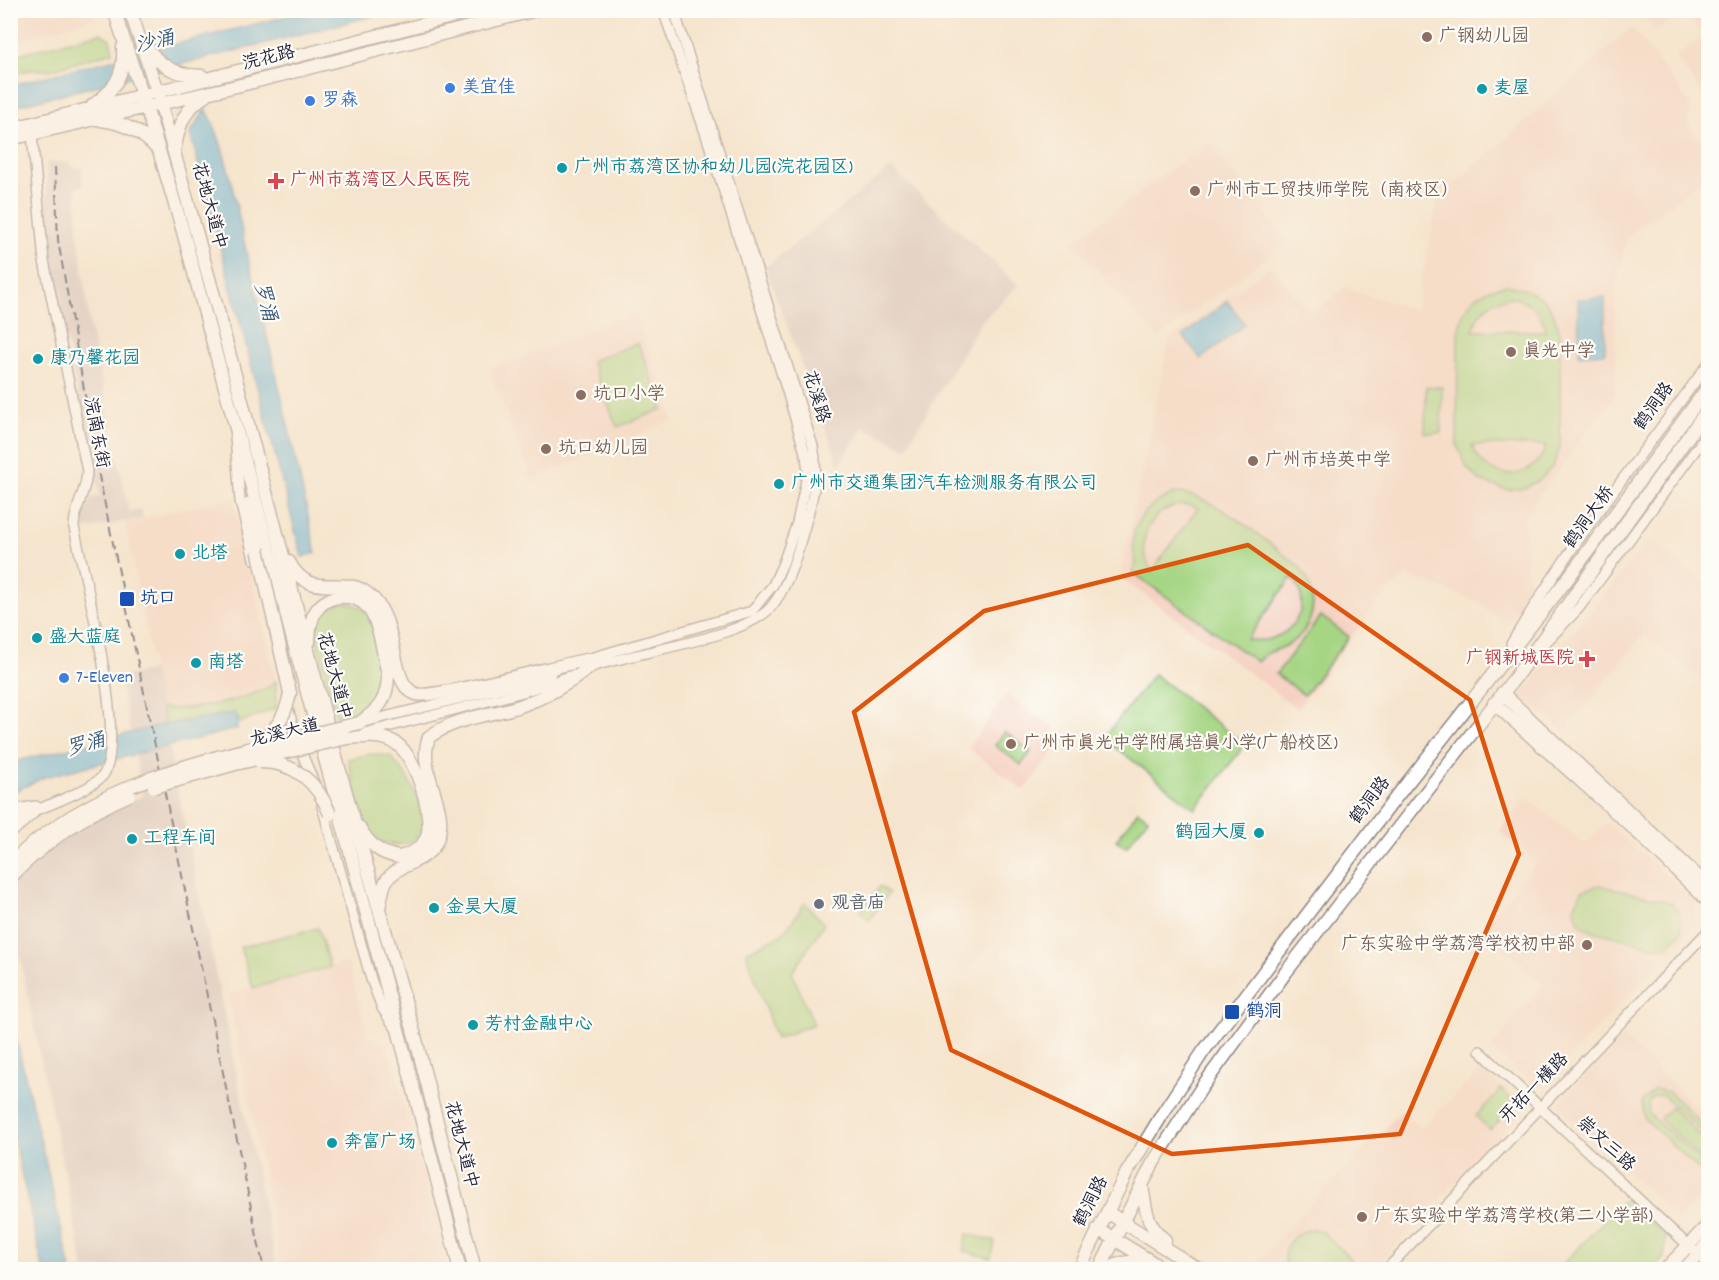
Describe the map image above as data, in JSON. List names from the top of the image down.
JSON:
{
  "streets": {
    "main road": [
      "浣花路",
      "花地大道中",
      "鹤洞路",
      "鹤洞大桥",
      "龙溪大道"
    ],
    "street": [
      "花溪路",
      "浣南东街",
      "开拓一横路",
      "崇文三路"
    ]
  },
  "crossings": [
    ["浣花路", "花地大道中"],
    ["浣花路", "浣南东街"],
    ["花溪路", "龙溪大道"],
    ["鹤洞路", "鹤洞大桥"],
    ["开拓一横路", "崇文三路"]
  ],
  "water": ["沙涌", "罗涌"],
  "places": {
    "other": [
      "广钢幼儿园",
      "美宜佳",
      "麦屋",
      "罗森",
      "广州市荔湾区协和幼儿园(浣花园区)",
      "广州市工贸技师学院（南校区）",
      "真光中学",
      "康乃馨花园",
      "坑口小学",
      "坑口幼儿园",
      "广州市培英中学",
      "广州市交通集团汽车检测服务有限公司",
      "北塔",
      "盛大蓝庭",
      "南塔",
      "7-Eleven",
      "广州市真光中学附属培真小学(广船校区)",
      "鹤园大厦",
      "工程车间",
      "观音庙",
      "金昊大厦",
      "广东实验中学荔湾学校初中部",
      "芳村金融中心",
      "奔富广场",
      "广东实验中学荔湾学校(第二小学部)"
    ],
    "health": ["广州市荔湾区人民医院", "广钢新城医院"],
    "transit": ["坑口", "鹤洞"]
  }
}
